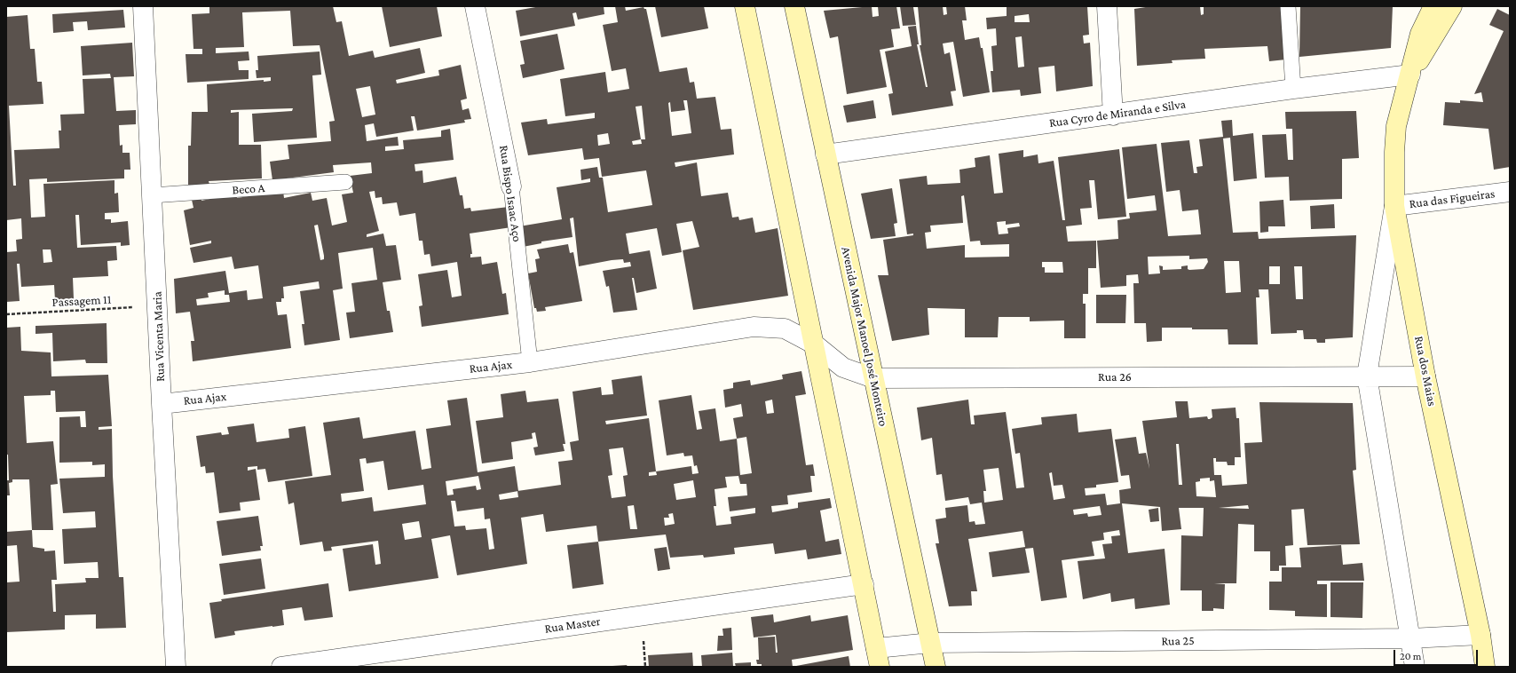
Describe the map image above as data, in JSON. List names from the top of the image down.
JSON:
{
  "streets": {
    "street": [
      "Rua Cyro de Miranda e Silva",
      "Rua Bispo Isaac Aço",
      "Rua das Figueiras",
      "Rua Vicenta Maria",
      "Avenida Major Manoel José Monteiro",
      "Rua Ajax",
      "Rua dos Maias",
      "Rua 26",
      "Rua Master",
      "Rua 25"
    ],
    "lane": ["Beco A"],
    "path": ["Passagem 11"]
  },
  "crossings": [
    ["Rua Cyro de Miranda e Silva", "Avenida Major Manoel José Monteiro"],
    ["Rua Cyro de Miranda e Silva", "Rua dos Maias"],
    ["Beco A", "Rua Vicenta Maria"],
    ["Rua Bispo Isaac Aço", "Rua Ajax"],
    ["Rua das Figueiras", "Rua dos Maias"],
    ["Passagem 11", "Rua Vicenta Maria"],
    ["Rua Vicenta Maria", "Rua Ajax"],
    ["Avenida Major Manoel José Monteiro", "Rua 26"],
    ["Avenida Major Manoel José Monteiro", "Rua 25"],
    ["Rua Ajax", "Rua 26"],
    ["Rua dos Maias", "Rua 26"],
    ["Rua dos Maias", "Rua 25"]
  ],
  "scale_bar": "20 m"
}
